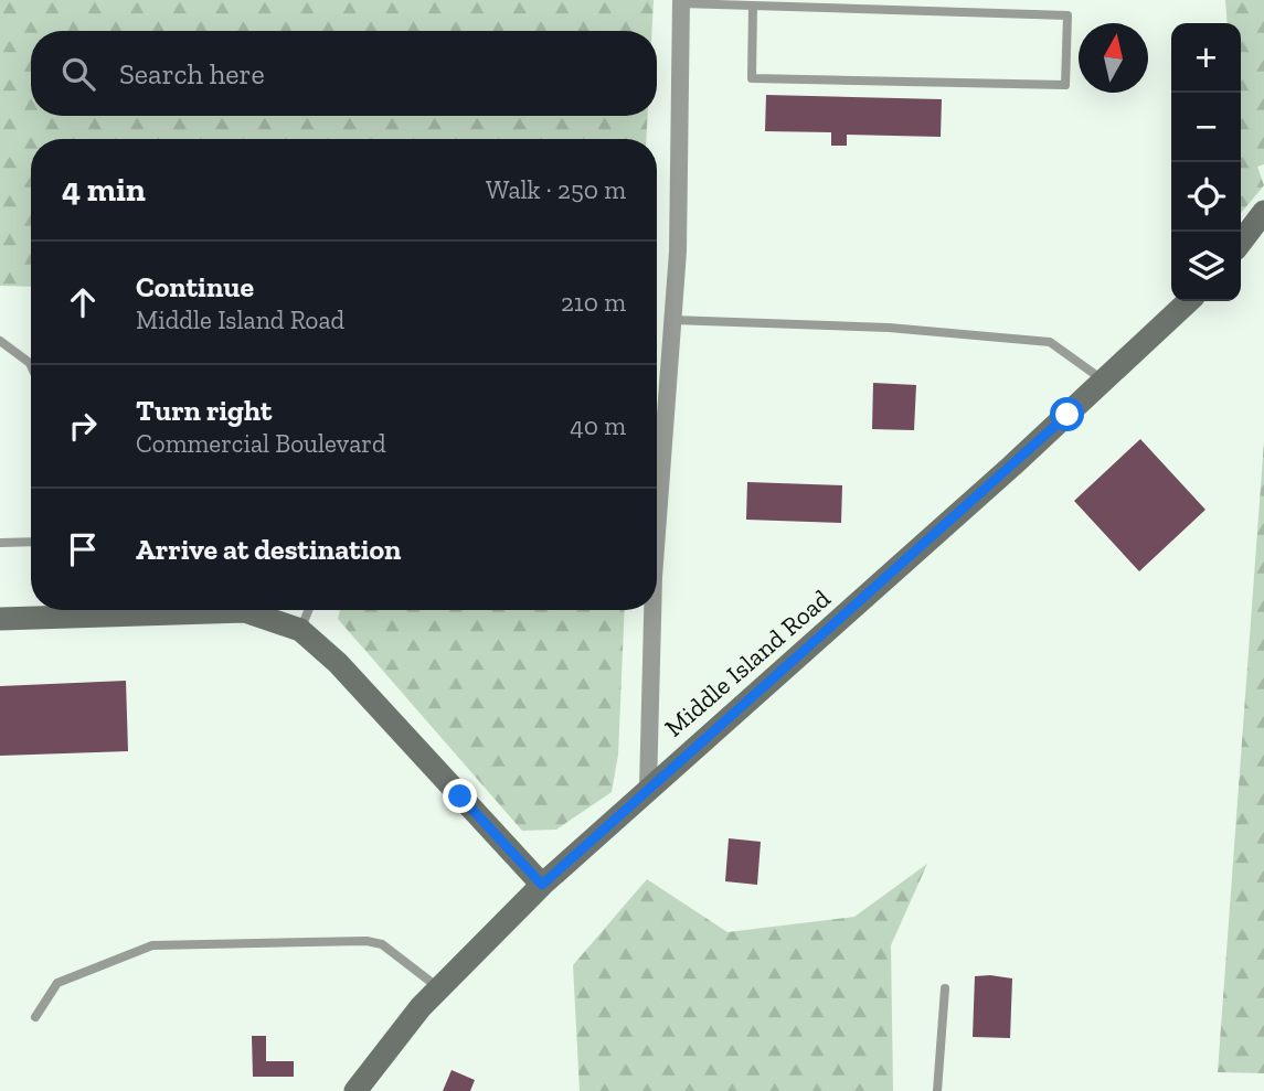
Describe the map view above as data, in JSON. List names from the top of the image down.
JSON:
{
  "streets": {
    "street": ["Middle Island Road"]
  },
  "north": "top",
  "page": {
    "map_buttons": ["+", "−"],
    "search": "Search here",
    "heading": ["4 min", "Walk · 250 m"],
    "list": [
      ["Continue", "Middle Island Road", "210 m"],
      ["Turn right", "Commercial Boulevard", "40 m"],
      "Arrive at destination"
    ]
  }
}
